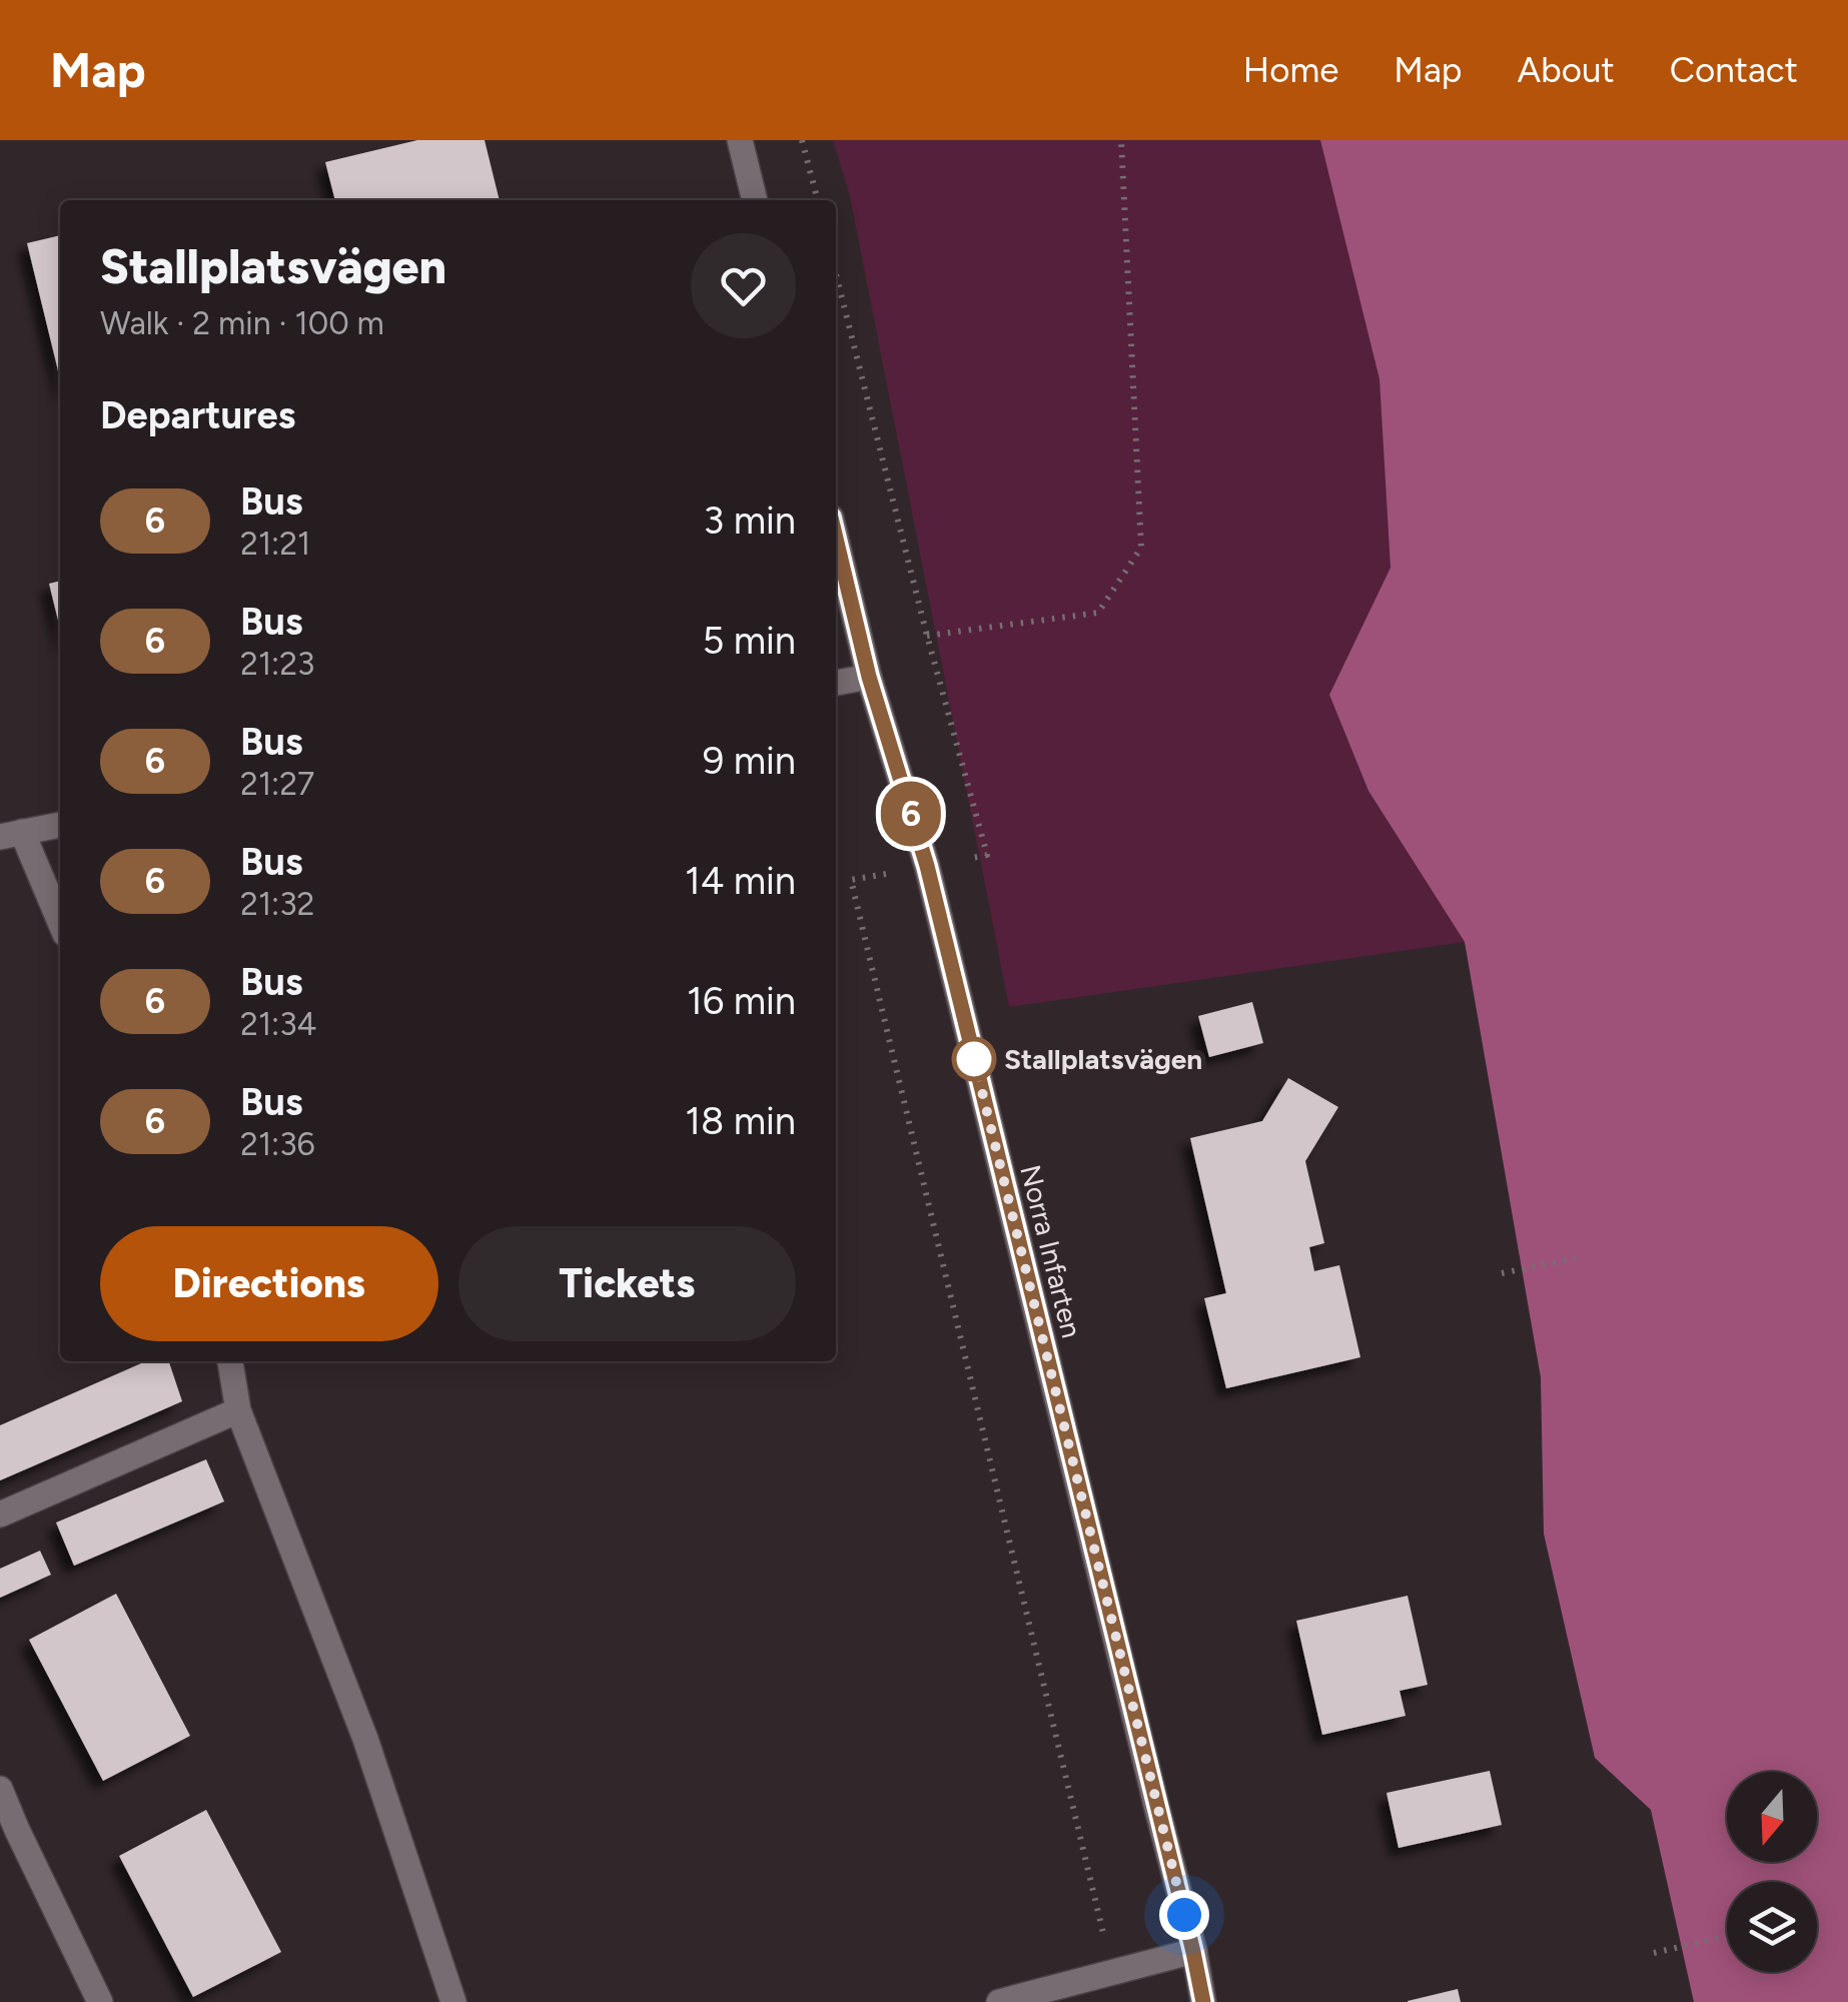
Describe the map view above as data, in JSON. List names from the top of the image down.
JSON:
{
  "streets": {
    "street": ["Norra Infarten"]
  },
  "places": ["Stallplatsvägen"],
  "lines": ["bus line 6"],
  "north": "bottom",
  "page": {
    "header": "Map",
    "nav": [
      "Home",
      "Map",
      "About",
      "Contact"
    ],
    "on_map": "6",
    "heading": [
      ["Stallplatsvägen", "Walk · 2 min · 100 m"],
      "Departures"
    ],
    "list": [
      {
        "mark": "6",
        "name": "Bus",
        "note": "21:21",
        "value": "3 min"
      },
      {
        "mark": "6",
        "name": "Bus",
        "note": "21:23",
        "value": "5 min"
      },
      {
        "mark": "6",
        "name": "Bus",
        "note": "21:27",
        "value": "9 min"
      },
      {
        "mark": "6",
        "name": "Bus",
        "note": "21:32",
        "value": "14 min"
      },
      {
        "mark": "6",
        "name": "Bus",
        "note": "21:34",
        "value": "16 min"
      },
      {
        "mark": "6",
        "name": "Bus",
        "note": "21:36",
        "value": "18 min"
      }
    ],
    "buttons": ["Directions", "Tickets"]
  }
}
